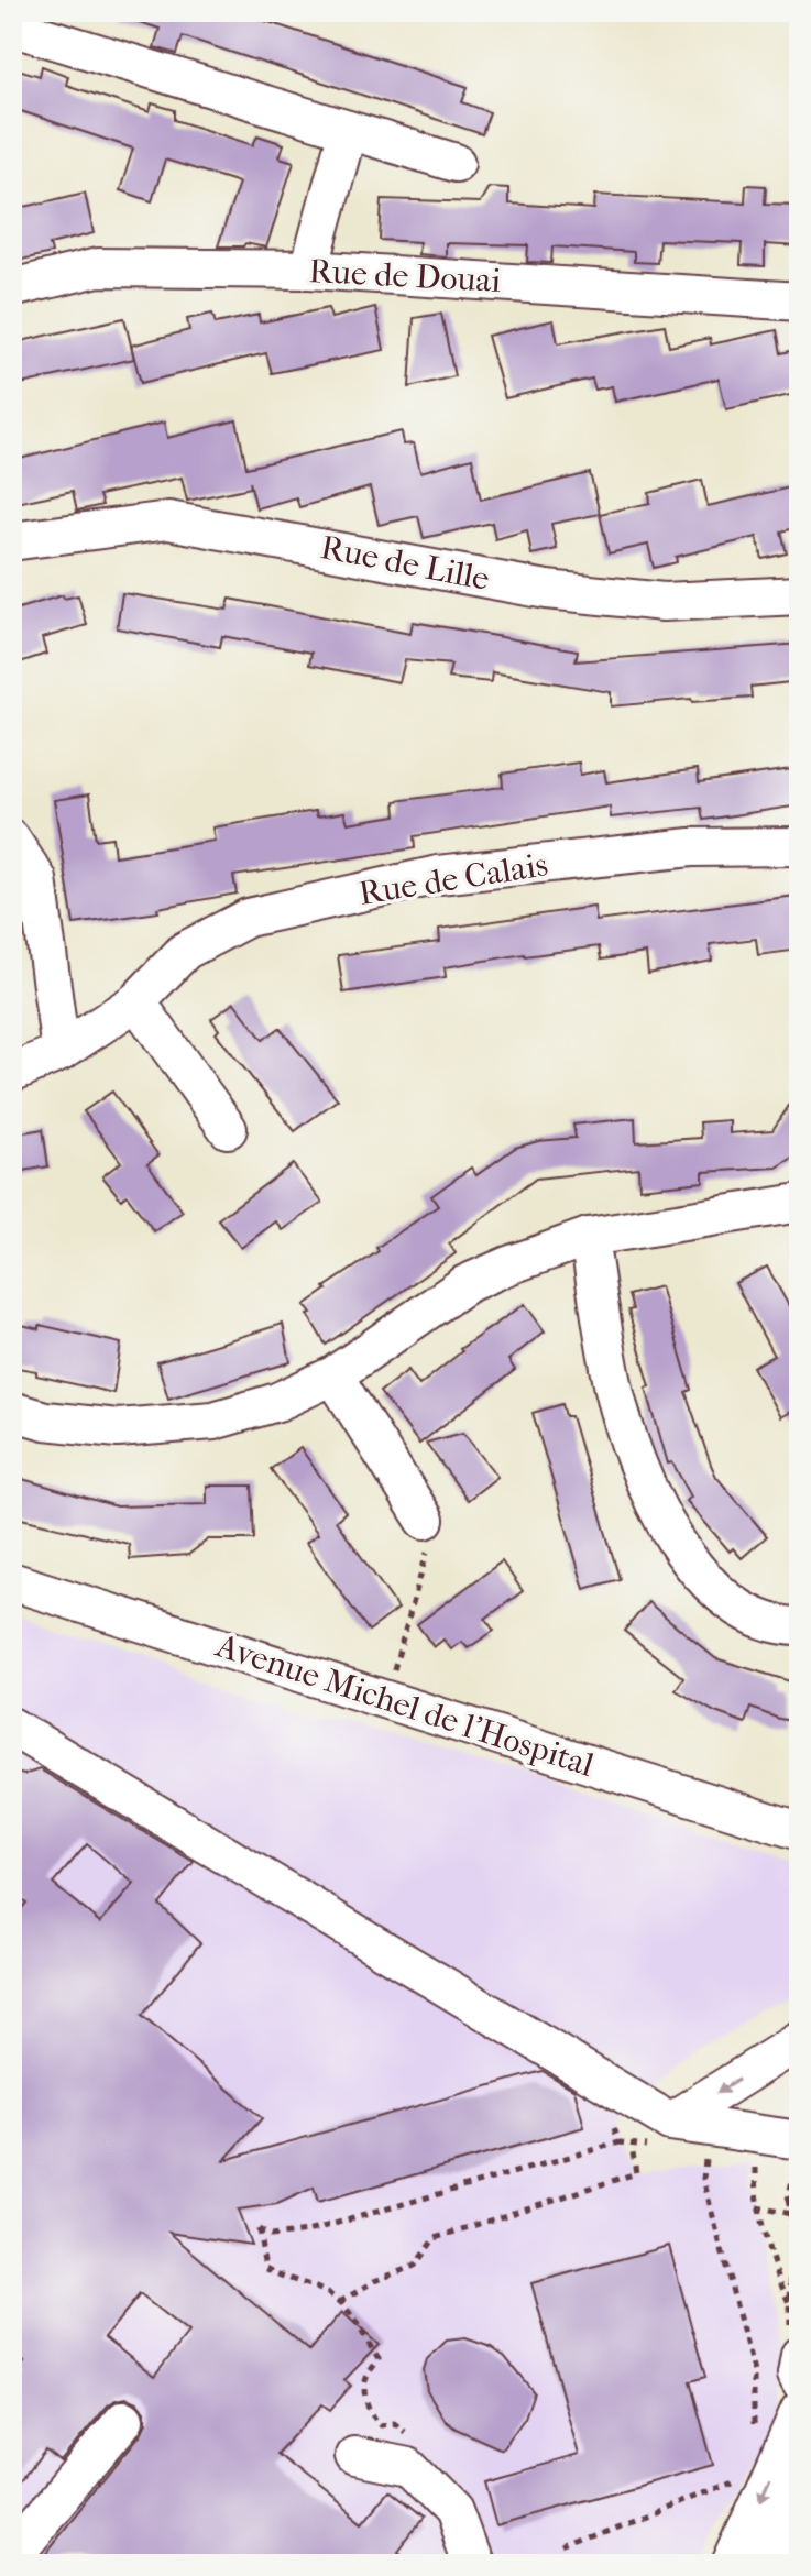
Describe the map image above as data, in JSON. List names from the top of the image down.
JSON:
{
  "streets": {
    "street": [
      "Rue de Douai",
      "Rue de Lille",
      "Rue de Calais",
      "Avenue Michel de l'Hospital"
    ]
  }
}
